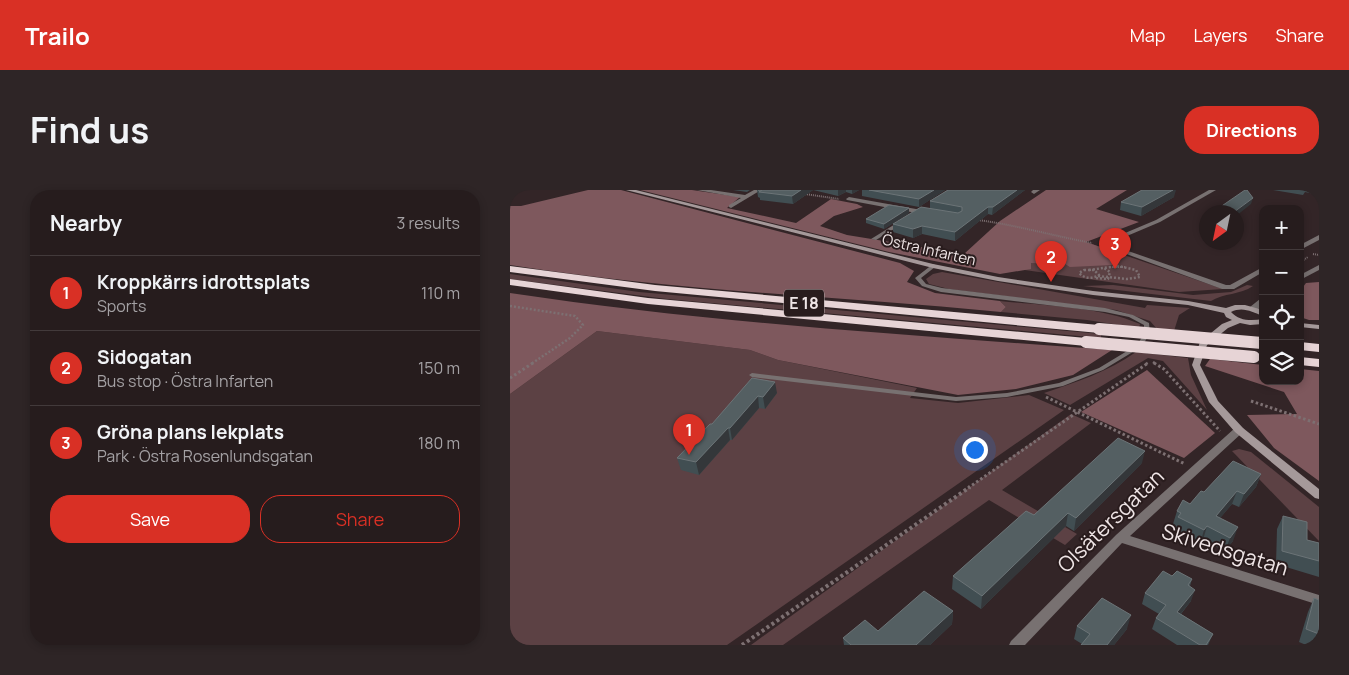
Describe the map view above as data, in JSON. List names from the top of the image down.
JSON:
{
  "streets": {
    "highway": ["E 18"],
    "street": ["Östra Infarten", "Olsätersgatan", "Skivedsgatan"]
  },
  "crossings": [
    ["Olsätersgatan", "Skivedsgatan"]
  ],
  "north": "bottom left",
  "page": {
    "header": "Trailo",
    "nav": ["Map", "Layers", "Share"],
    "title": "Find us",
    "buttons": [
      "Directions",
      ["Save", "Share"]
    ],
    "heading": ["Nearby", "3 results"],
    "map_buttons": ["+", "−"],
    "pins": ["3", "2", "1"],
    "list": [
      {
        "mark": "1",
        "name": "Kroppkärrs idrottsplats",
        "note": "Sports",
        "value": "110 m"
      },
      {
        "mark": "2",
        "name": "Sidogatan",
        "note": "Bus stop · Östra Infarten",
        "value": "150 m"
      },
      {
        "mark": "3",
        "name": "Gröna plans lekplats",
        "note": "Park · Östra Rosenlundsgatan",
        "value": "180 m"
      }
    ]
  }
}
